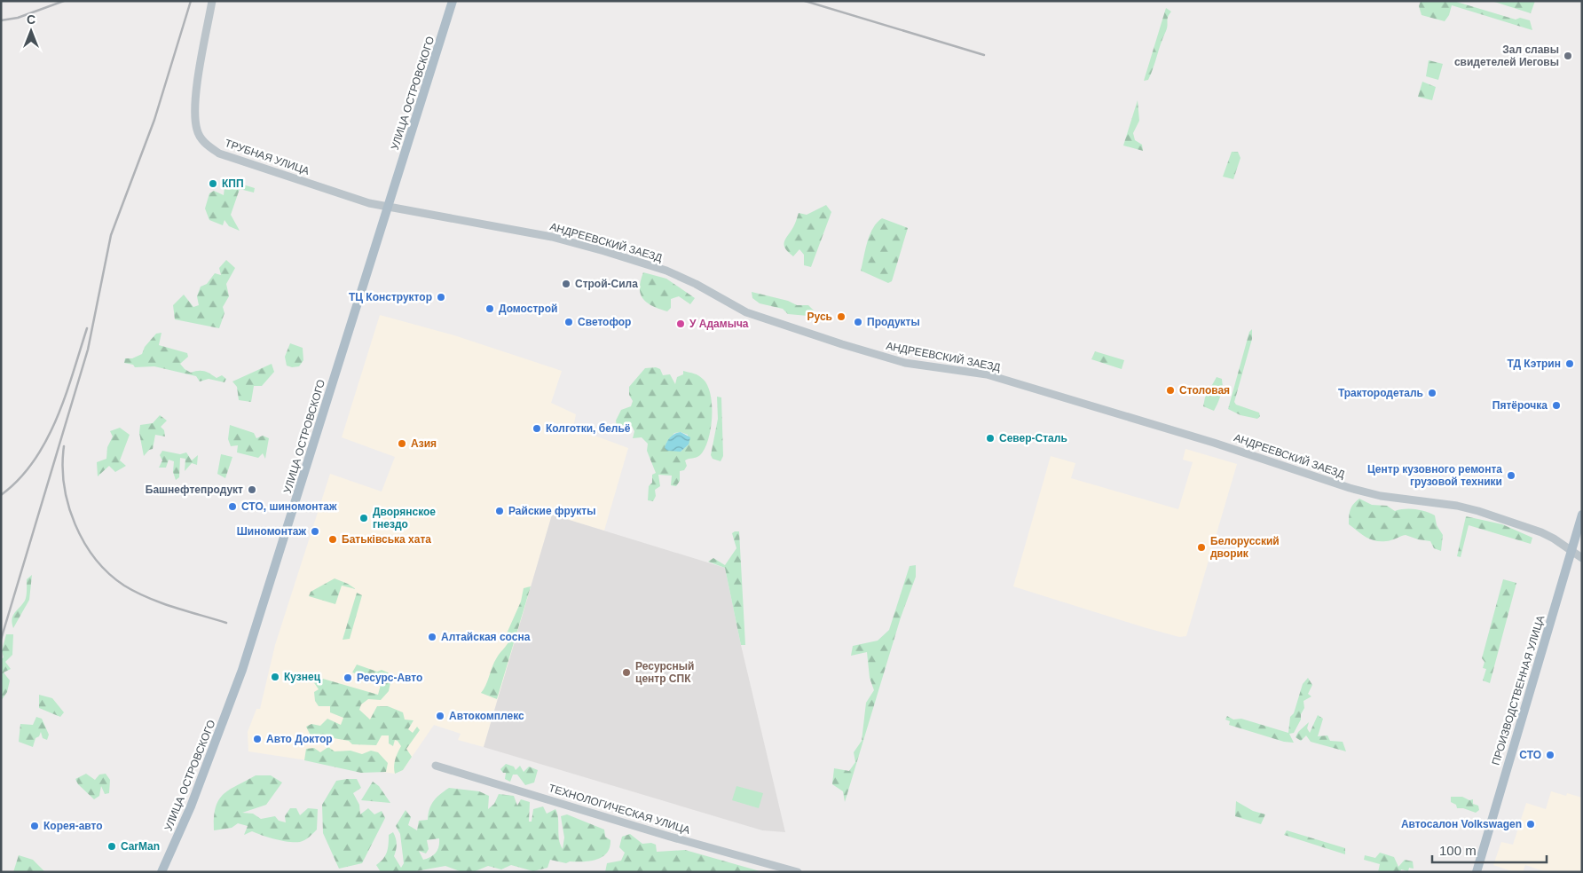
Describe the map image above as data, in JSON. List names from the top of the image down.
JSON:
{
  "streets": {
    "main road": ["УЛИЦА ОСТРОВСКОГО", "ПРОИЗВОДСТВЕННАЯ УЛИЦА"],
    "street": ["ТРУБНАЯ УЛИЦА", "АНДРЕЕВСКИЙ ЗАЕЗД", "ТЕХНОЛОГИЧЕСКАЯ УЛИЦА"]
  },
  "crossings": [
    ["УЛИЦА ОСТРОВСКОГО", "ТРУБНАЯ УЛИЦА"],
    ["УЛИЦА ОСТРОВСКОГО", "АНДРЕЕВСКИЙ ЗАЕЗД"],
    ["ТРУБНАЯ УЛИЦА", "АНДРЕЕВСКИЙ ЗАЕЗД"],
    ["АНДРЕЕВСКИЙ ЗАЕЗД", "ПРОИЗВОДСТВЕННАЯ УЛИЦА"]
  ],
  "places": [
    "Зал славы свидетелей Иеговы",
    "КПП",
    "Строй-Сила",
    "ТЦ Конструктор",
    "Домострой",
    "Русь",
    "Светофор",
    "Продукты",
    "У Адамыча",
    "ТД Кэтрин",
    "Столовая",
    "Трактородеталь",
    "Пятёрочка",
    "Колготки, бельё",
    "Север-Сталь",
    "Азия",
    "Центр кузовного ремонта грузовой техники",
    "Башнефтепродукт",
    "СТО, шиномонтаж",
    "Райские фрукты",
    "Дворянское гнездо",
    "Шиномонтаж",
    "Батькiвська хата",
    "Белорусский дворик",
    "Алтайская сосна",
    "Ресурсный центр СПК",
    "Кузнец",
    "Ресурс-Авто",
    "Автокомплекс",
    "Авто Доктор",
    "СТО",
    "Автосалон Volkswagen",
    "Корея-авто",
    "CarMan"
  ],
  "scale_bar": "100 m",
  "north": "top"
}
